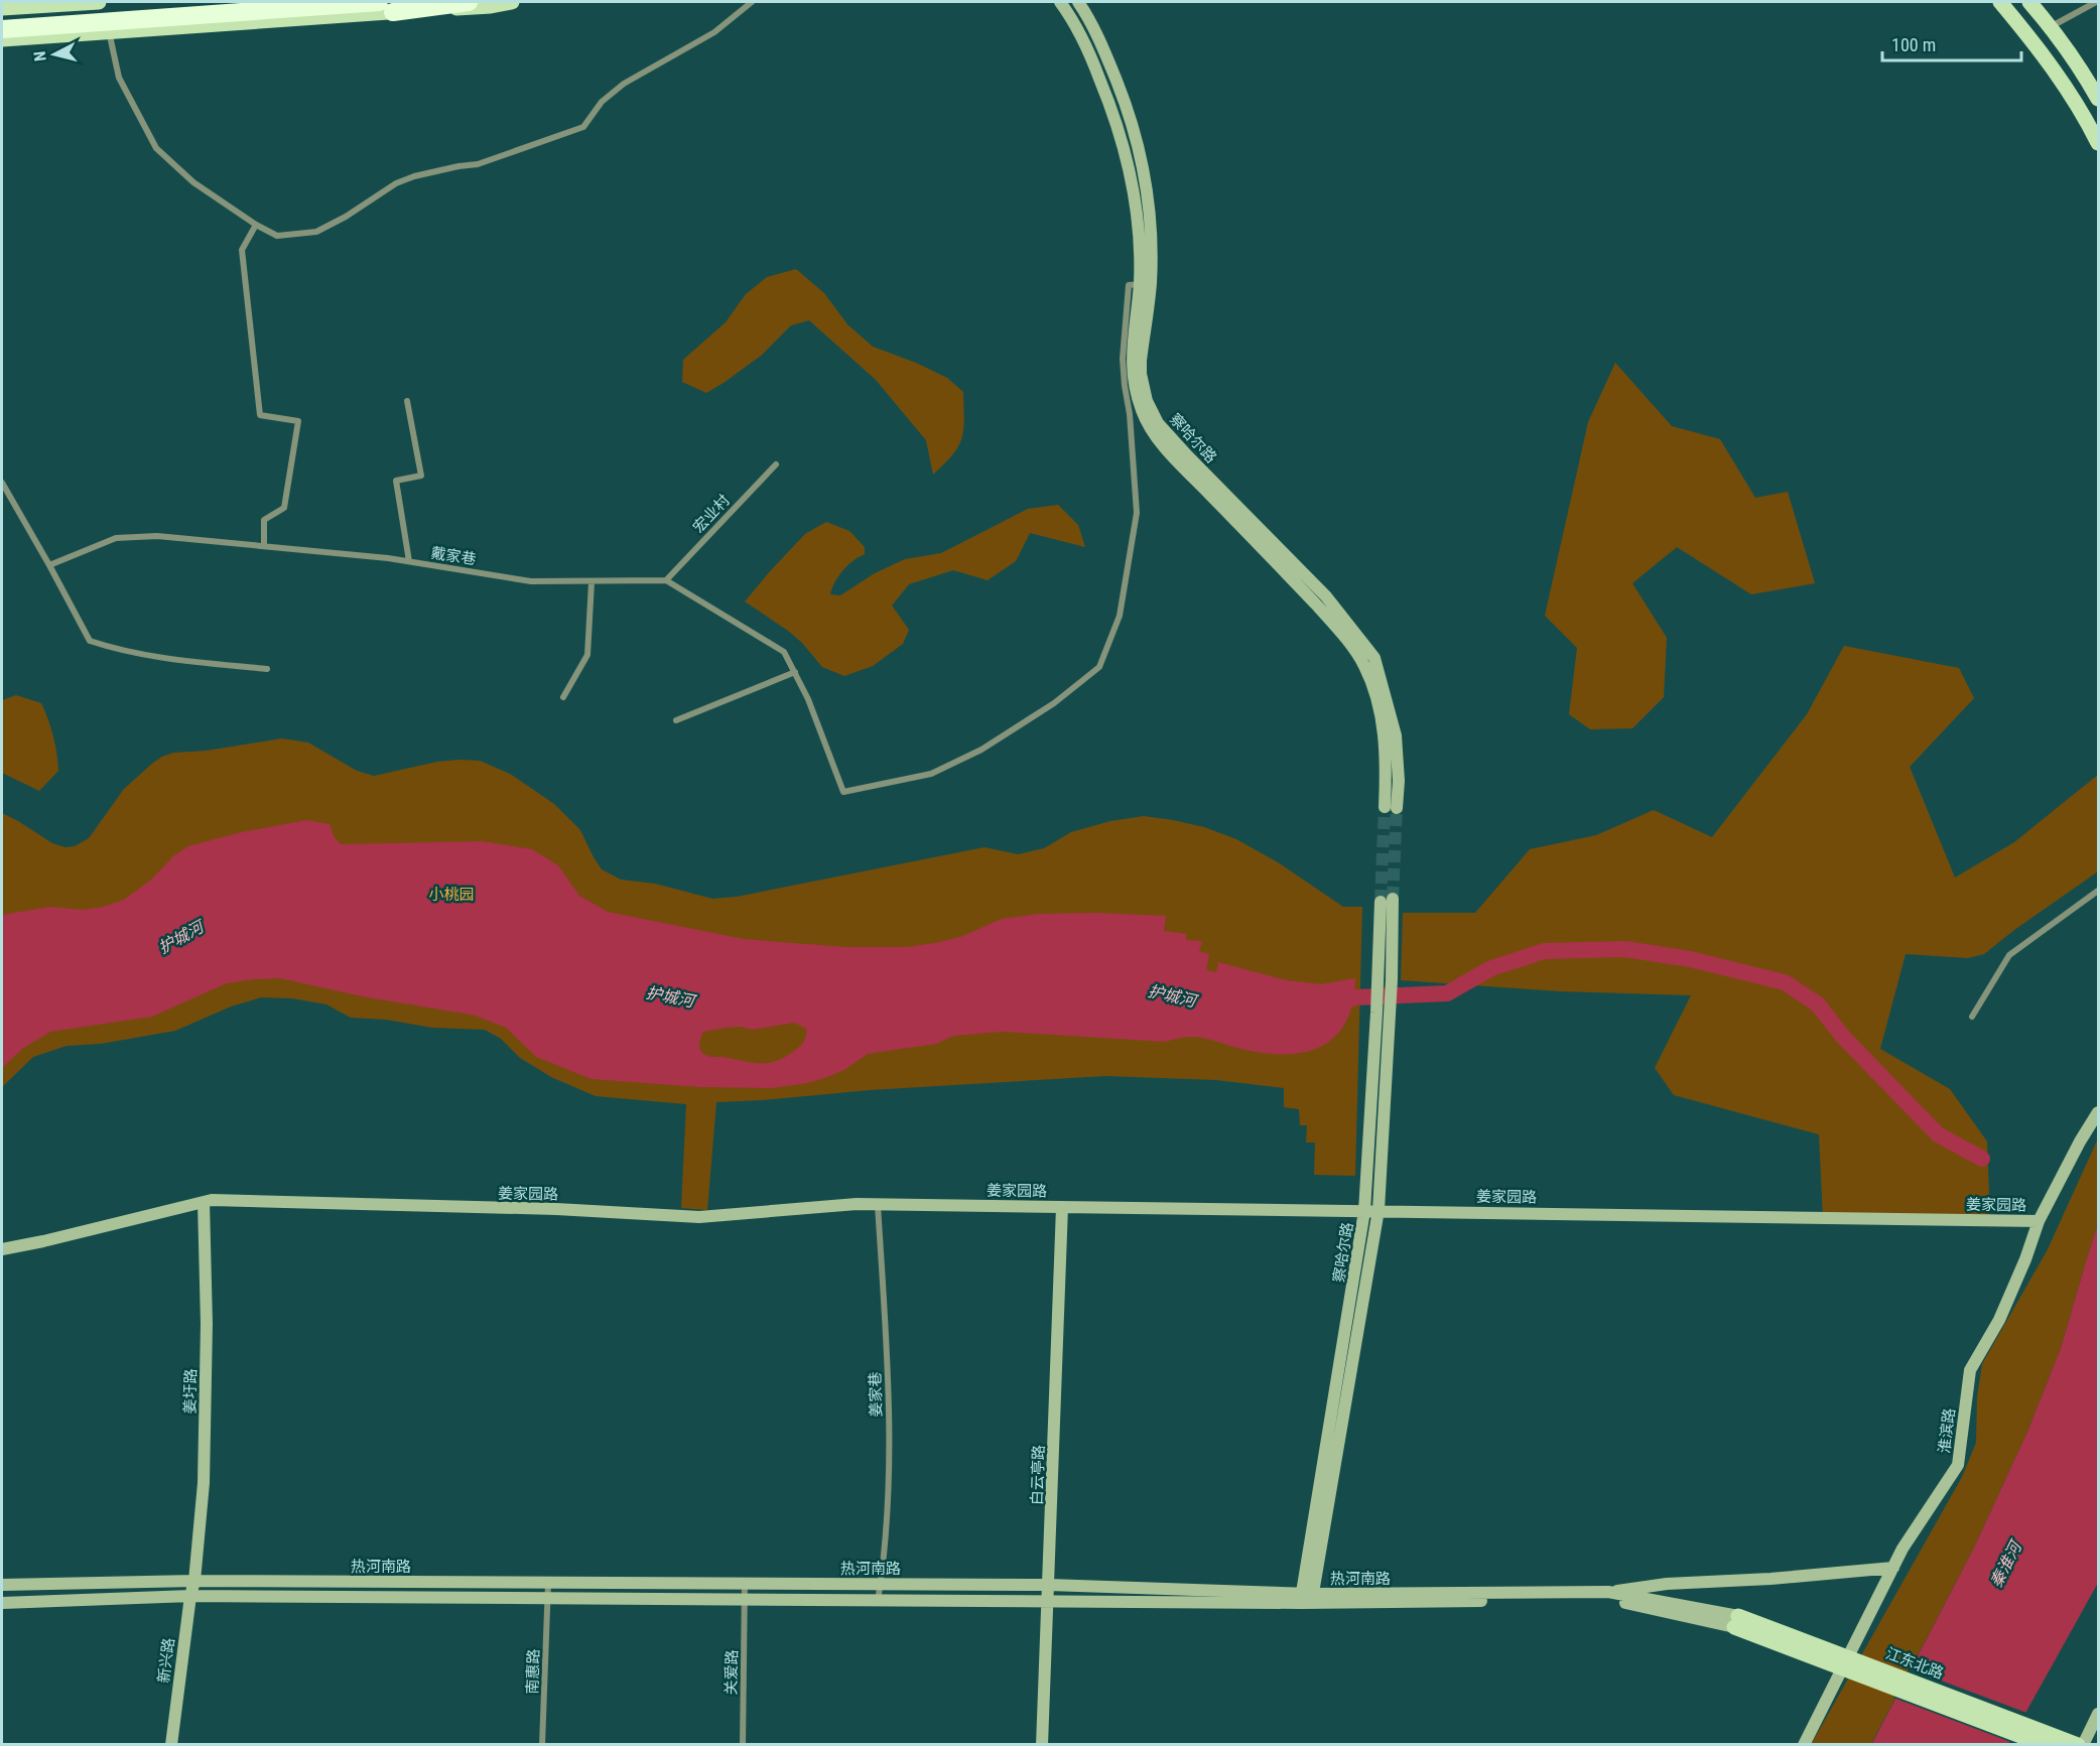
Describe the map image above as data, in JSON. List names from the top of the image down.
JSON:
{
  "streets": {
    "main road": [
      "察哈尔路",
      "姜家园路",
      "姜圩路",
      "淮滨路",
      "白云亭路",
      "热河南路",
      "新兴路",
      "江东北路"
    ],
    "street": [
      "宏业村",
      "戴家巷",
      "姜家巷",
      "南惠路",
      "关爱路"
    ]
  },
  "crossings": [
    ["察哈尔路", "姜家园路"],
    ["察哈尔路", "热河南路"],
    ["宏业村", "戴家巷"],
    ["姜家园路", "姜圩路"],
    ["姜家园路", "姜家巷"],
    ["姜家园路", "淮滨路"],
    ["姜家园路", "白云亭路"],
    ["姜圩路", "热河南路"],
    ["姜圩路", "新兴路"],
    ["姜家巷", "热河南路"],
    ["白云亭路", "热河南路"],
    ["热河南路", "新兴路"],
    ["热河南路", "江东北路"],
    ["热河南路", "南惠路"],
    ["热河南路", "关爱路"]
  ],
  "water": ["护城河", "秦淮河"],
  "parks": ["小桃园"],
  "scale_bar": "100 m",
  "north": "left"
}
